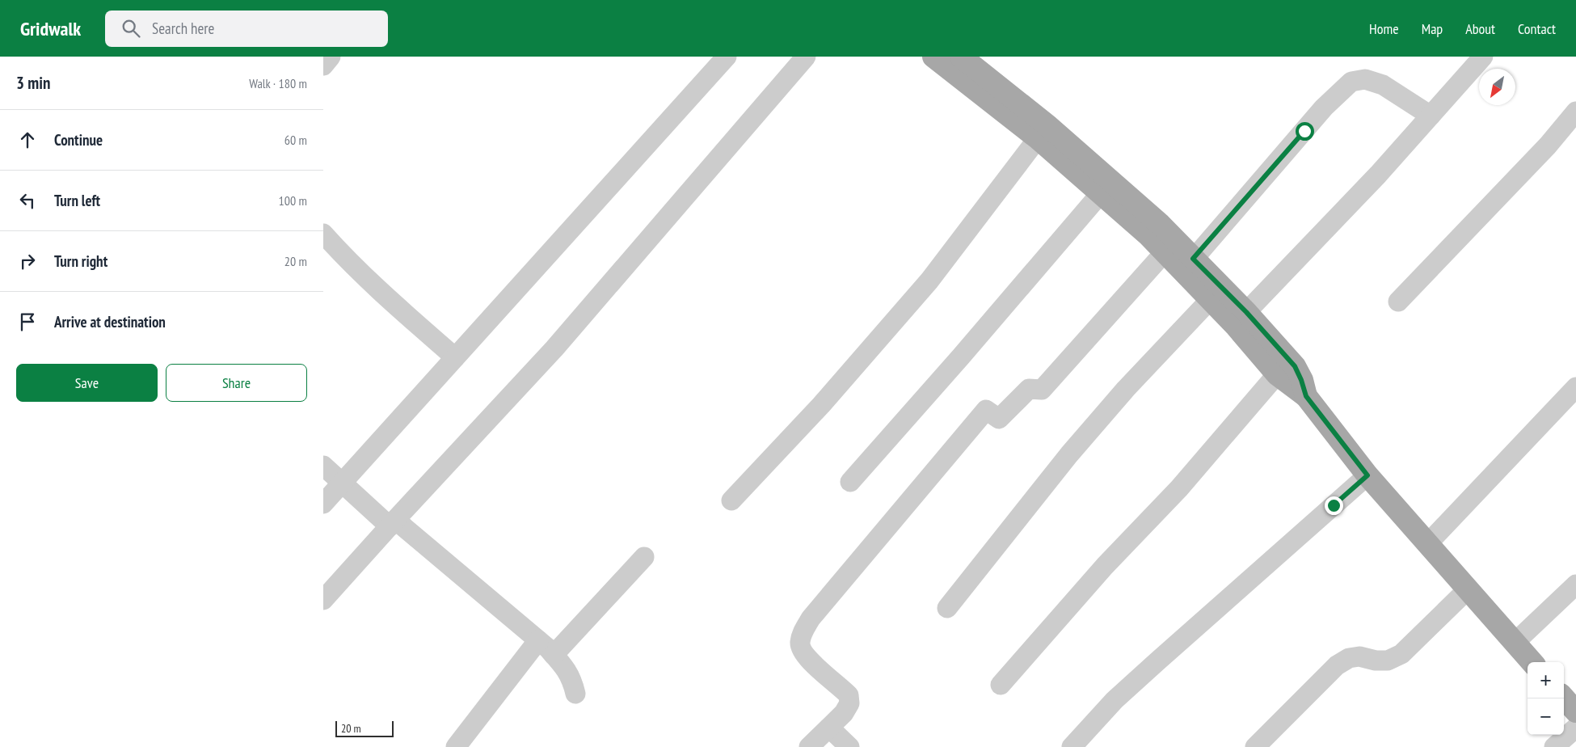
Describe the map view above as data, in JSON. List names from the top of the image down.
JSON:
{
  "scale_bar": "20 m",
  "north": "bottom left",
  "page": {
    "header": "Gridwalk",
    "search": "Search here",
    "nav": [
      "Home",
      "Map",
      "About",
      "Contact"
    ],
    "heading": ["3 min", "Walk · 180 m"],
    "list": [
      ["Continue", "60 m"],
      ["Turn left", "100 m"],
      ["Turn right", "20 m"],
      "Arrive at destination"
    ],
    "buttons": ["Save", "Share"],
    "map_buttons": ["+", "−"],
    "scale": "20 m"
  }
}
